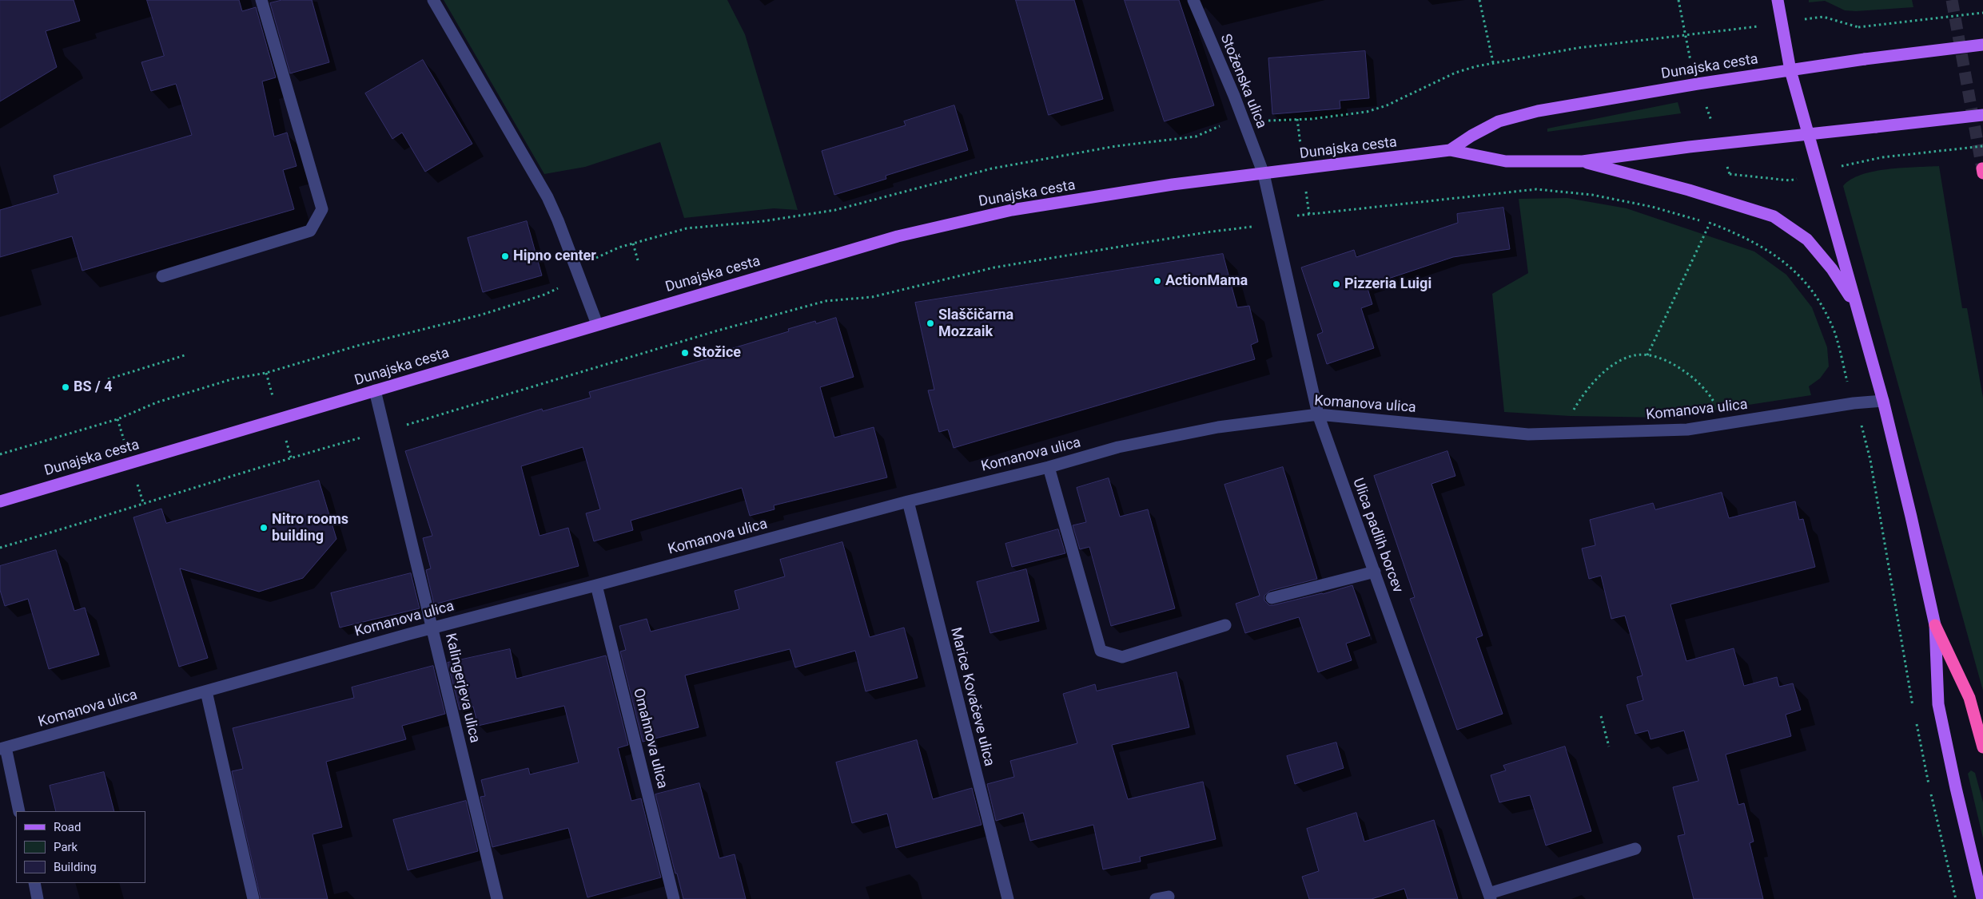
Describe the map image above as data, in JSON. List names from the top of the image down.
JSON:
{
  "streets": {
    "main road": ["Dunajska cesta"],
    "street": [
      "Stoženska ulica",
      "Komanova ulica",
      "Ulica padlih borcev",
      "Kalingerjeva ulica",
      "Marice Kovačeve ulica",
      "Omahnova ulica"
    ]
  },
  "crossings": [
    ["Dunajska cesta", "Stoženska ulica"],
    ["Dunajska cesta", "Ulica padlih borcev"],
    ["Dunajska cesta", "Kalingerjeva ulica"],
    ["Stoženska ulica", "Ulica padlih borcev"],
    ["Komanova ulica", "Ulica padlih borcev"],
    ["Komanova ulica", "Kalingerjeva ulica"],
    ["Komanova ulica", "Marice Kovačeve ulica"],
    ["Komanova ulica", "Omahnova ulica"]
  ],
  "places": [
    "Hipno center",
    "ActionMama",
    "Pizzeria Luigi",
    "Slaščičarna Mozzaik",
    "Stožice",
    "BS / 4",
    "Nitro rooms building"
  ],
  "legend": ["Road", "Park", "Building"]
}
